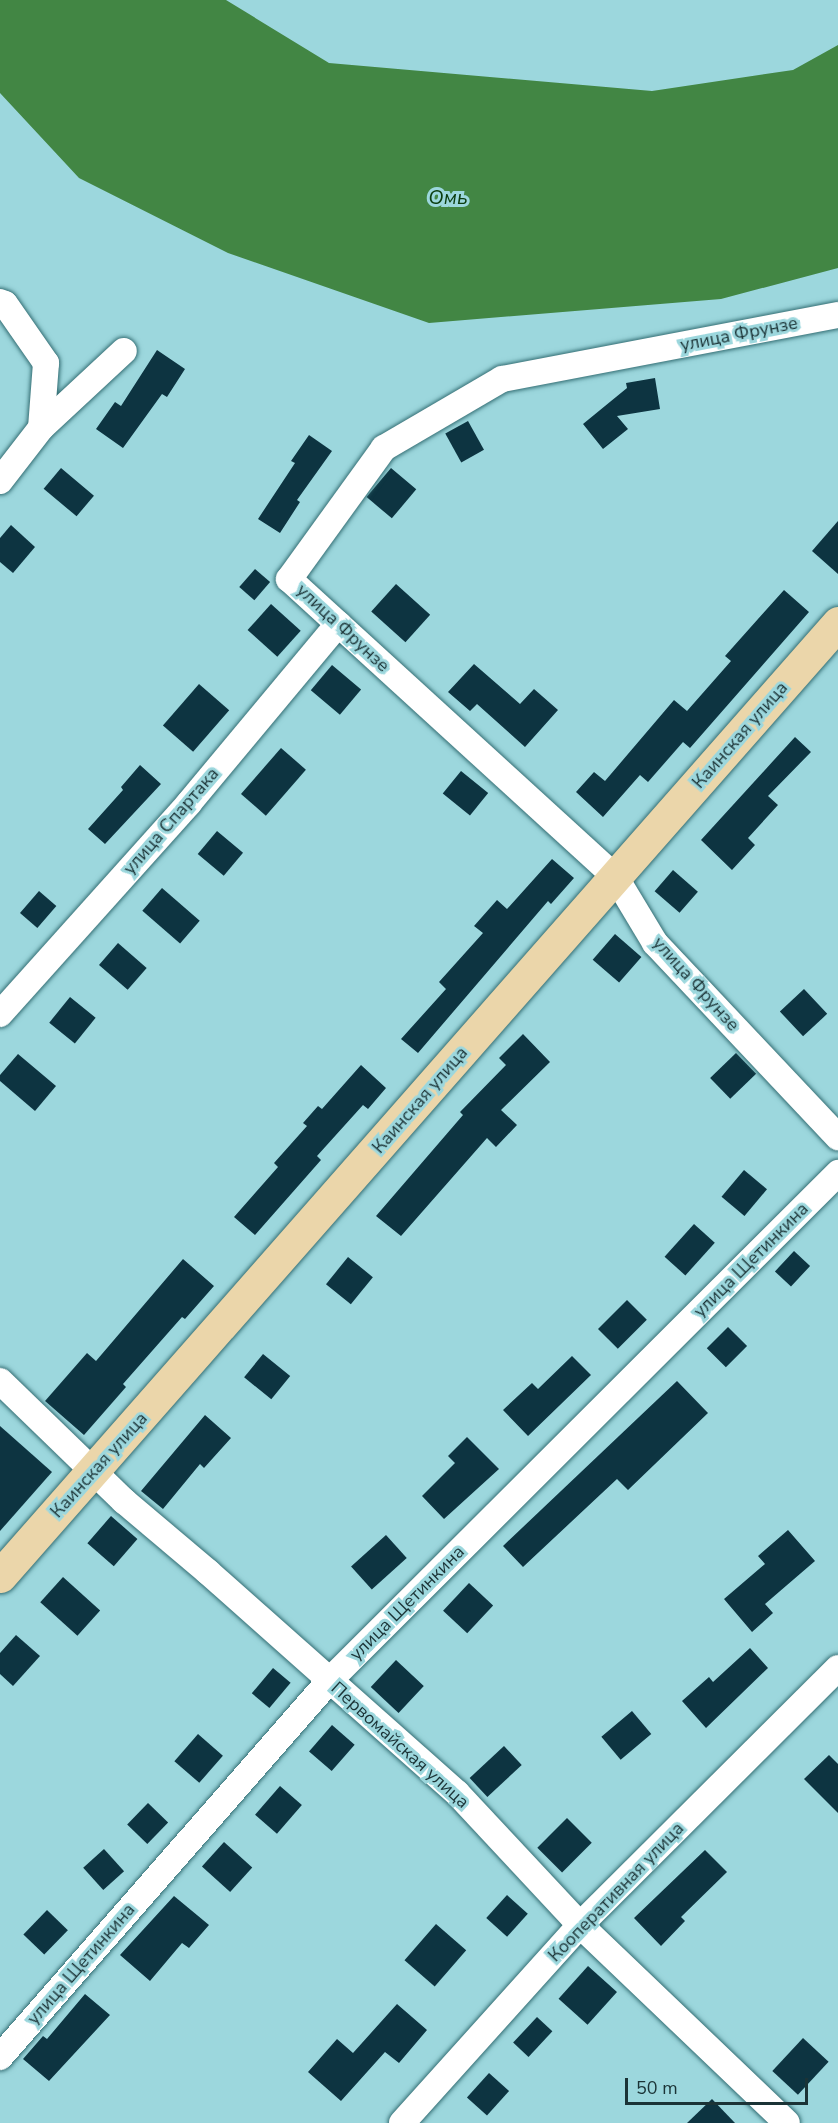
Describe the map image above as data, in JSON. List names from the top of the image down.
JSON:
{
  "streets": {
    "main road": ["Каинская улица"],
    "street": [
      "улица Фрунзе",
      "улица Спартака",
      "улица Щетинкина",
      "Первомайская улица",
      "Кооперативная улица"
    ]
  },
  "crossings": [
    ["улица Фрунзе", "Каинская улица"],
    ["улица Фрунзе", "улица Спартака"],
    ["Каинская улица", "Первомайская улица"],
    ["улица Щетинкина", "Первомайская улица"],
    ["Первомайская улица", "Кооперативная улица"]
  ],
  "water": ["Омь"],
  "scale_bar": "50 m"
}
